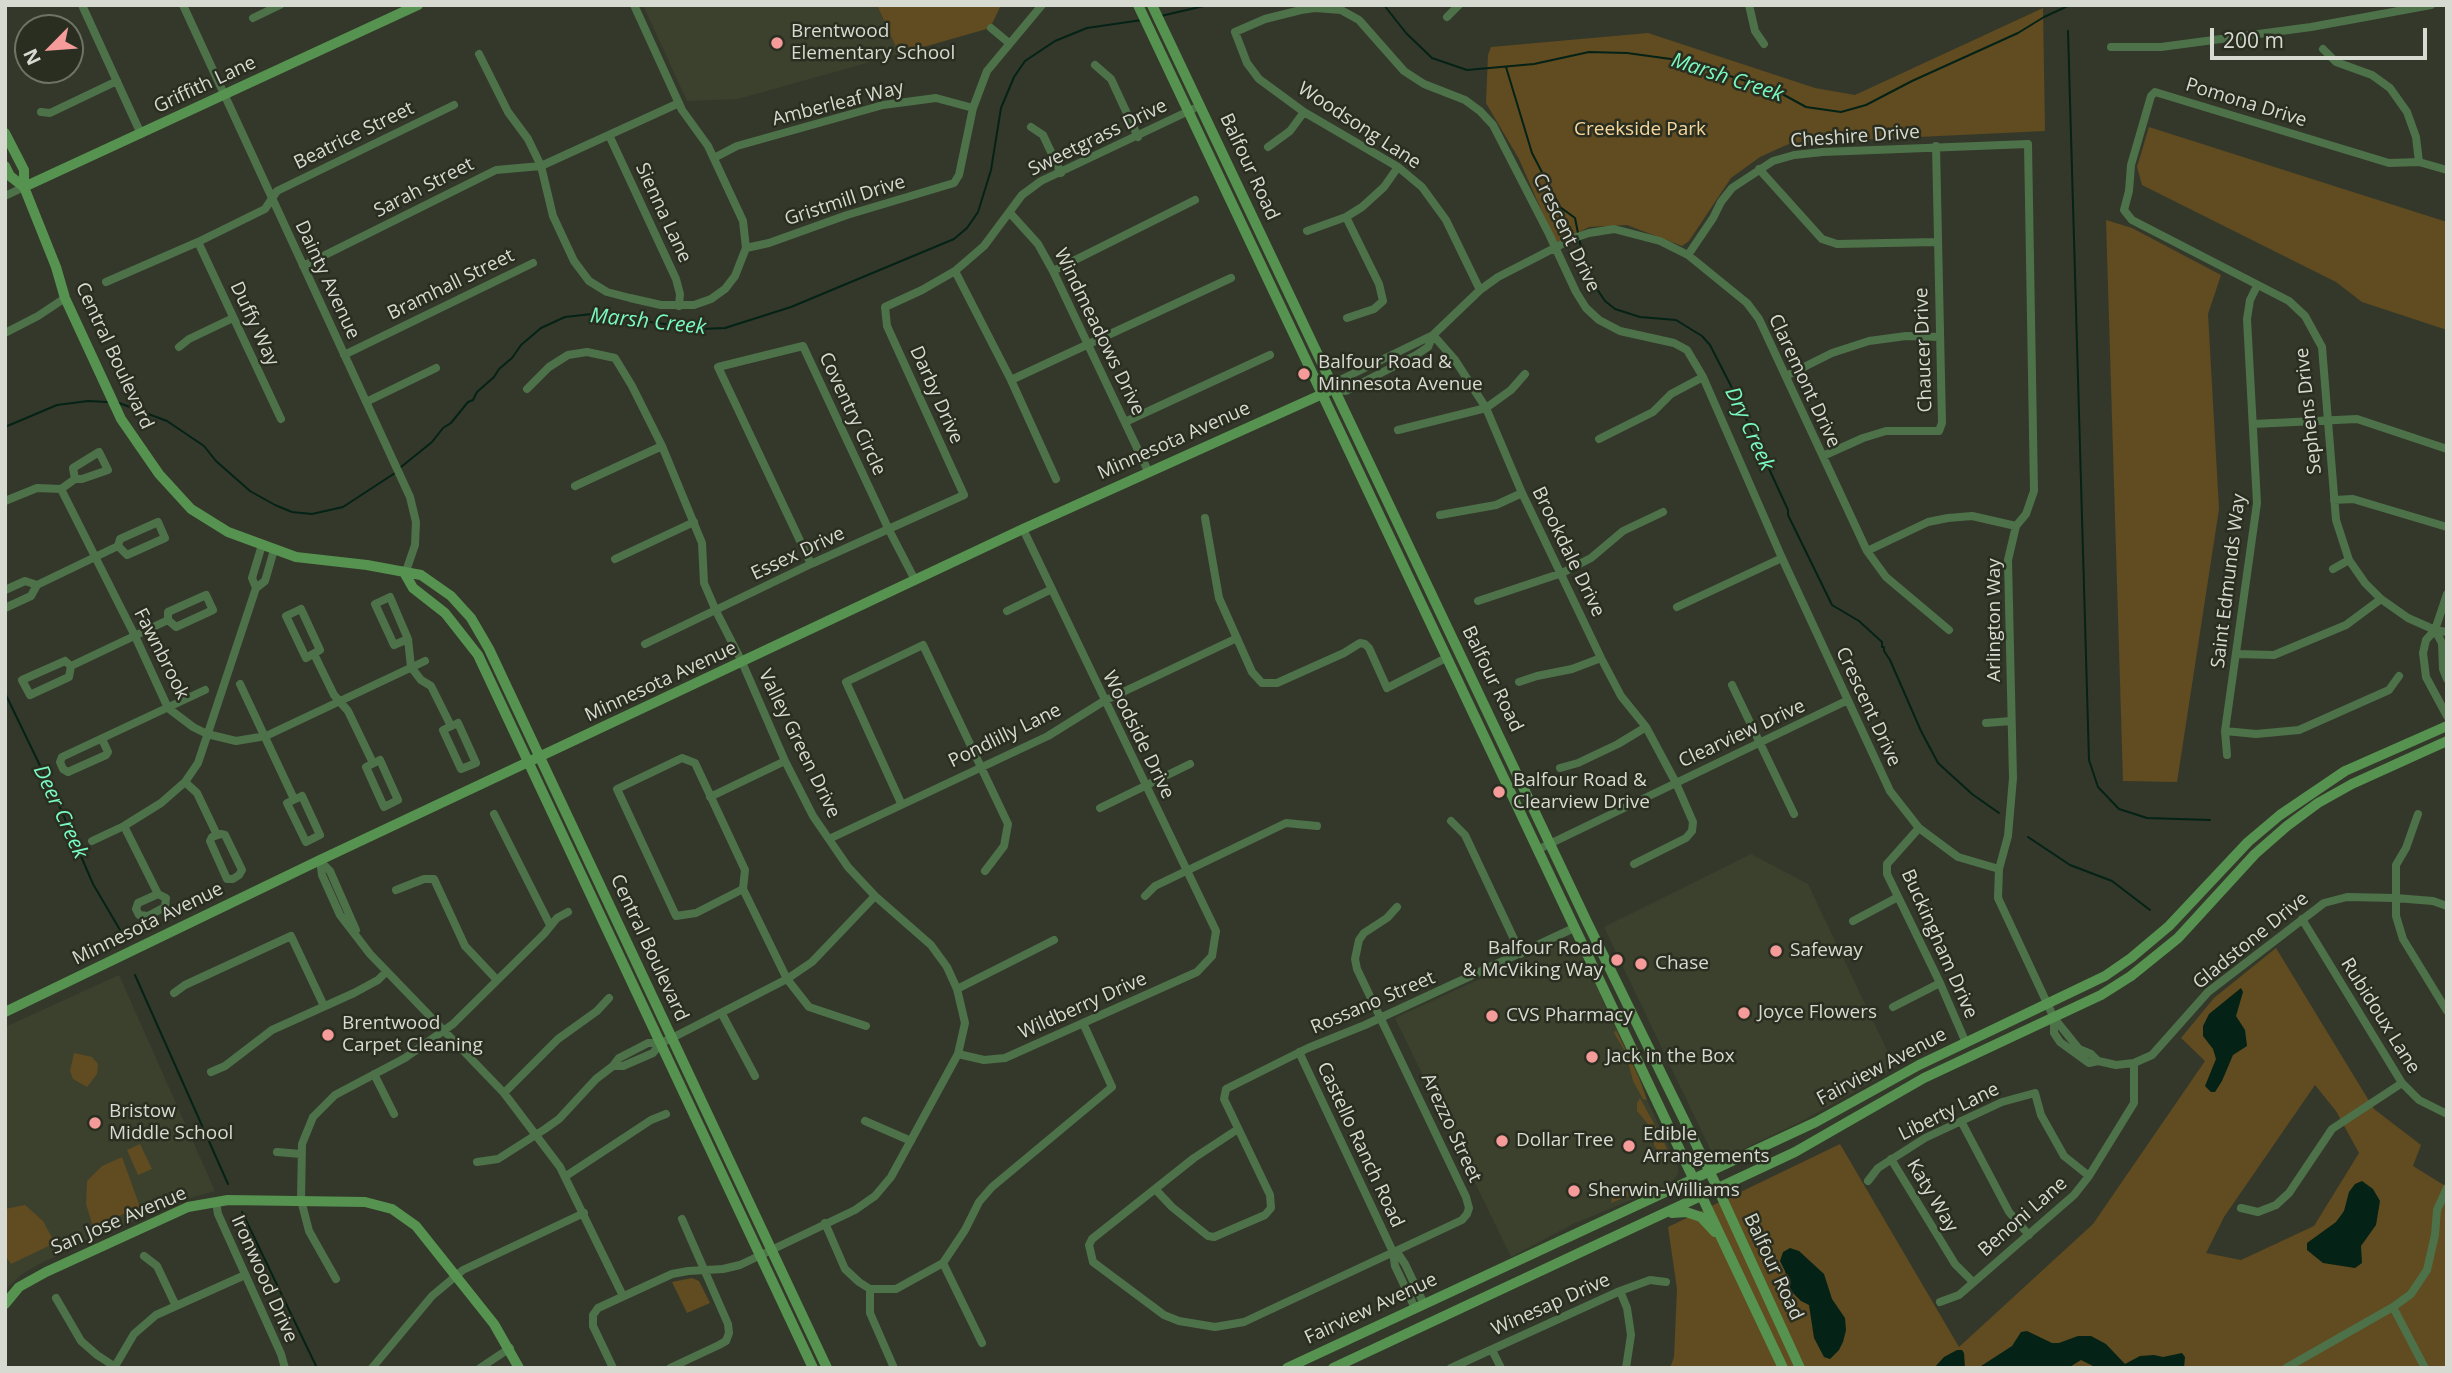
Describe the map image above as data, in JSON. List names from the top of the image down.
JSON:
{
  "streets": {
    "street": [
      "Griffith Lane",
      "Pomona Drive",
      "Amberleaf Way",
      "Woodsong Lane",
      "Beatrice Street",
      "Cheshire Drive",
      "Sweetgrass Drive",
      "Balfour Road",
      "Sarah Street",
      "Gristmill Drive",
      "Sienna Lane",
      "Crescent Drive",
      "Dainty Avenue",
      "Bramhall Street",
      "Duffy Way",
      "Windmeadows Drive",
      "Chaucer Drive",
      "Central Boulevard",
      "Claremont Drive",
      "Darby Drive",
      "Sephens Drive",
      "Coventry Circle",
      "Minnesota Avenue",
      "Brookdale Drive",
      "Essex Drive",
      "Saint Edmunds Way",
      "Arlington Way",
      "Fawnbrook",
      "Clearview Drive",
      "Woodside Drive",
      "Pondlilly Lane",
      "Valley Green Drive",
      "Gladstone Drive",
      "Buckingham Drive",
      "Rossano Street",
      "Wildberry Drive",
      "Rubidoux Lane",
      "Fairview Avenue",
      "Liberty Lane",
      "Arezzo Street",
      "Castello Ranch Road",
      "Katy Way",
      "Benoni Lane",
      "San Jose Avenue",
      "Ironwood Drive",
      "Winesap Drive"
    ]
  },
  "crossings": [
    ["Griffith Lane", "Dainty Avenue"],
    ["Griffith Lane", "Central Boulevard"],
    ["Pomona Drive", "Sephens Drive"],
    ["Amberleaf Way", "Gristmill Drive"],
    ["Woodsong Lane", "Crescent Drive"],
    ["Woodsong Lane", "Claremont Drive"],
    ["Beatrice Street", "Dainty Avenue"],
    ["Beatrice Street", "Duffy Way"],
    ["Cheshire Drive", "Chaucer Drive"],
    ["Cheshire Drive", "Claremont Drive"],
    ["Cheshire Drive", "Arlington Way"],
    ["Sweetgrass Drive", "Balfour Road"],
    ["Sweetgrass Drive", "Windmeadows Drive"],
    ["Sweetgrass Drive", "Darby Drive"],
    ["Balfour Road", "Claremont Drive"],
    ["Balfour Road", "Minnesota Avenue"],
    ["Balfour Road", "Clearview Drive"],
    ["Balfour Road", "Rossano Street"],
    ["Balfour Road", "Fairview Avenue"],
    ["Sarah Street", "Sienna Lane"],
    ["Sarah Street", "Dainty Avenue"],
    ["Crescent Drive", "Claremont Drive"],
    ["Crescent Drive", "Arlington Way"],
    ["Crescent Drive", "Clearview Drive"],
    ["Crescent Drive", "Buckingham Drive"],
    ["Dainty Avenue", "Bramhall Street"],
    ["Dainty Avenue", "Central Boulevard"],
    ["Windmeadows Drive", "Minnesota Avenue"],
    ["Chaucer Drive", "Claremont Drive"],
    ["Central Boulevard", "Minnesota Avenue"],
    ["Central Boulevard", "Valley Green Drive"],
    ["Claremont Drive", "Minnesota Avenue"],
    ["Claremont Drive", "Brookdale Drive"],
    ["Darby Drive", "Essex Drive"],
    ["Sephens Drive", "Saint Edmunds Way"],
    ["Coventry Circle", "Minnesota Avenue"],
    ["Coventry Circle", "Essex Drive"],
    ["Minnesota Avenue", "Woodside Drive"],
    ["Minnesota Avenue", "Valley Green Drive"],
    ["Brookdale Drive", "Clearview Drive"],
    ["Essex Drive", "Valley Green Drive"],
    ["Arlington Way", "Fairview Avenue"],
    ["Woodside Drive", "Pondlilly Lane"],
    ["Woodside Drive", "Wildberry Drive"],
    ["Pondlilly Lane", "Valley Green Drive"],
    ["Valley Green Drive", "Wildberry Drive"],
    ["Gladstone Drive", "Rubidoux Lane"],
    ["Gladstone Drive", "Benoni Lane"],
    ["Buckingham Drive", "Fairview Avenue"],
    ["Rossano Street", "Arezzo Street"],
    ["Rossano Street", "Castello Ranch Road"],
    ["Fairview Avenue", "Castello Ranch Road"],
    ["Liberty Lane", "Katy Way"],
    ["Liberty Lane", "Benoni Lane"],
    ["Arezzo Street", "Castello Ranch Road"],
    ["Katy Way", "Benoni Lane"],
    ["San Jose Avenue", "Ironwood Drive"]
  ],
  "water": ["Marsh Creek", "Dry Creek", "Deer Creek"],
  "parks": ["Creekside Park"],
  "places": [
    "Brentwood Elementary School",
    "Balfour Road & Minnesota Avenue",
    "Balfour Road & Clearview Drive",
    "Safeway",
    "Balfour Road & McViking Way",
    "Chase",
    "Joyce Flowers",
    "CVS Pharmacy",
    "Brentwood Carpet Cleaning",
    "Jack in the Box",
    "Bristow Middle School",
    "Dollar Tree",
    "Edible Arrangements",
    "Sherwin-Williams"
  ],
  "scale_bar": "200 m",
  "north": "bottom left"
}
